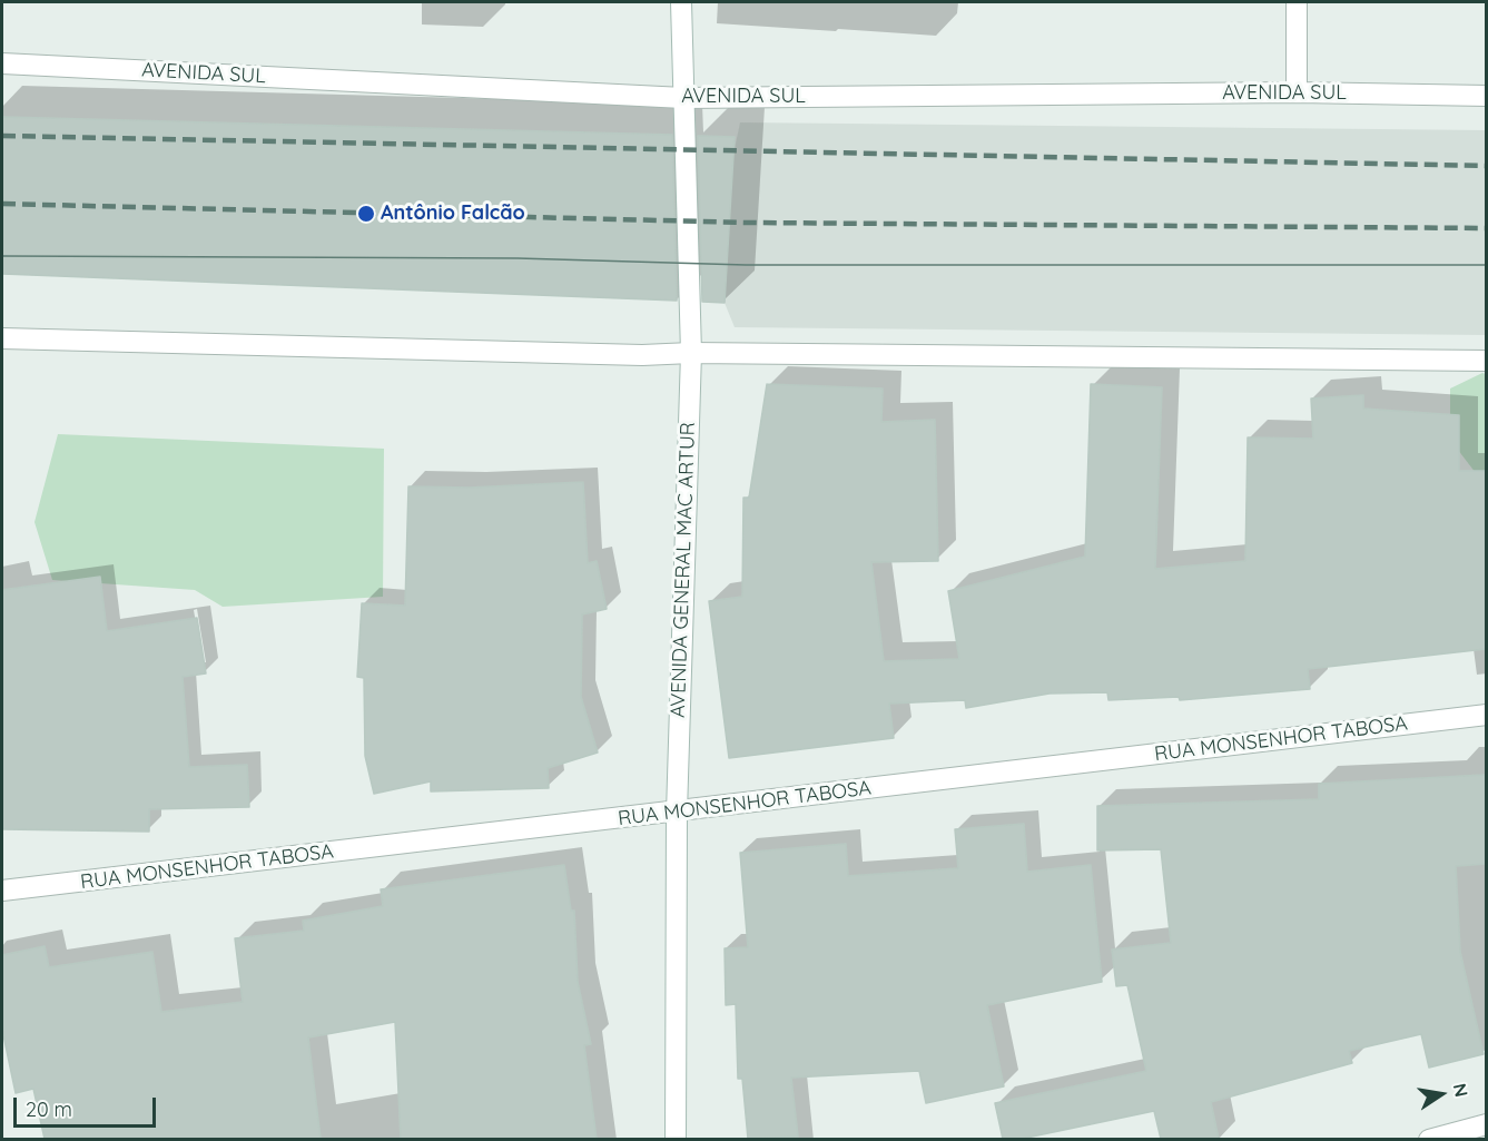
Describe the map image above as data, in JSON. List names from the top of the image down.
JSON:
{
  "streets": {
    "street": ["AVENIDA SUL", "AVENIDA GENERAL MAC ARTUR", "RUA MONSENHOR TABOSA"]
  },
  "crossings": [
    ["AVENIDA SUL", "AVENIDA GENERAL MAC ARTUR"],
    ["AVENIDA GENERAL MAC ARTUR", "RUA MONSENHOR TABOSA"]
  ],
  "places": ["Antônio Falcão"],
  "scale_bar": "20 m",
  "north": "right"
}
